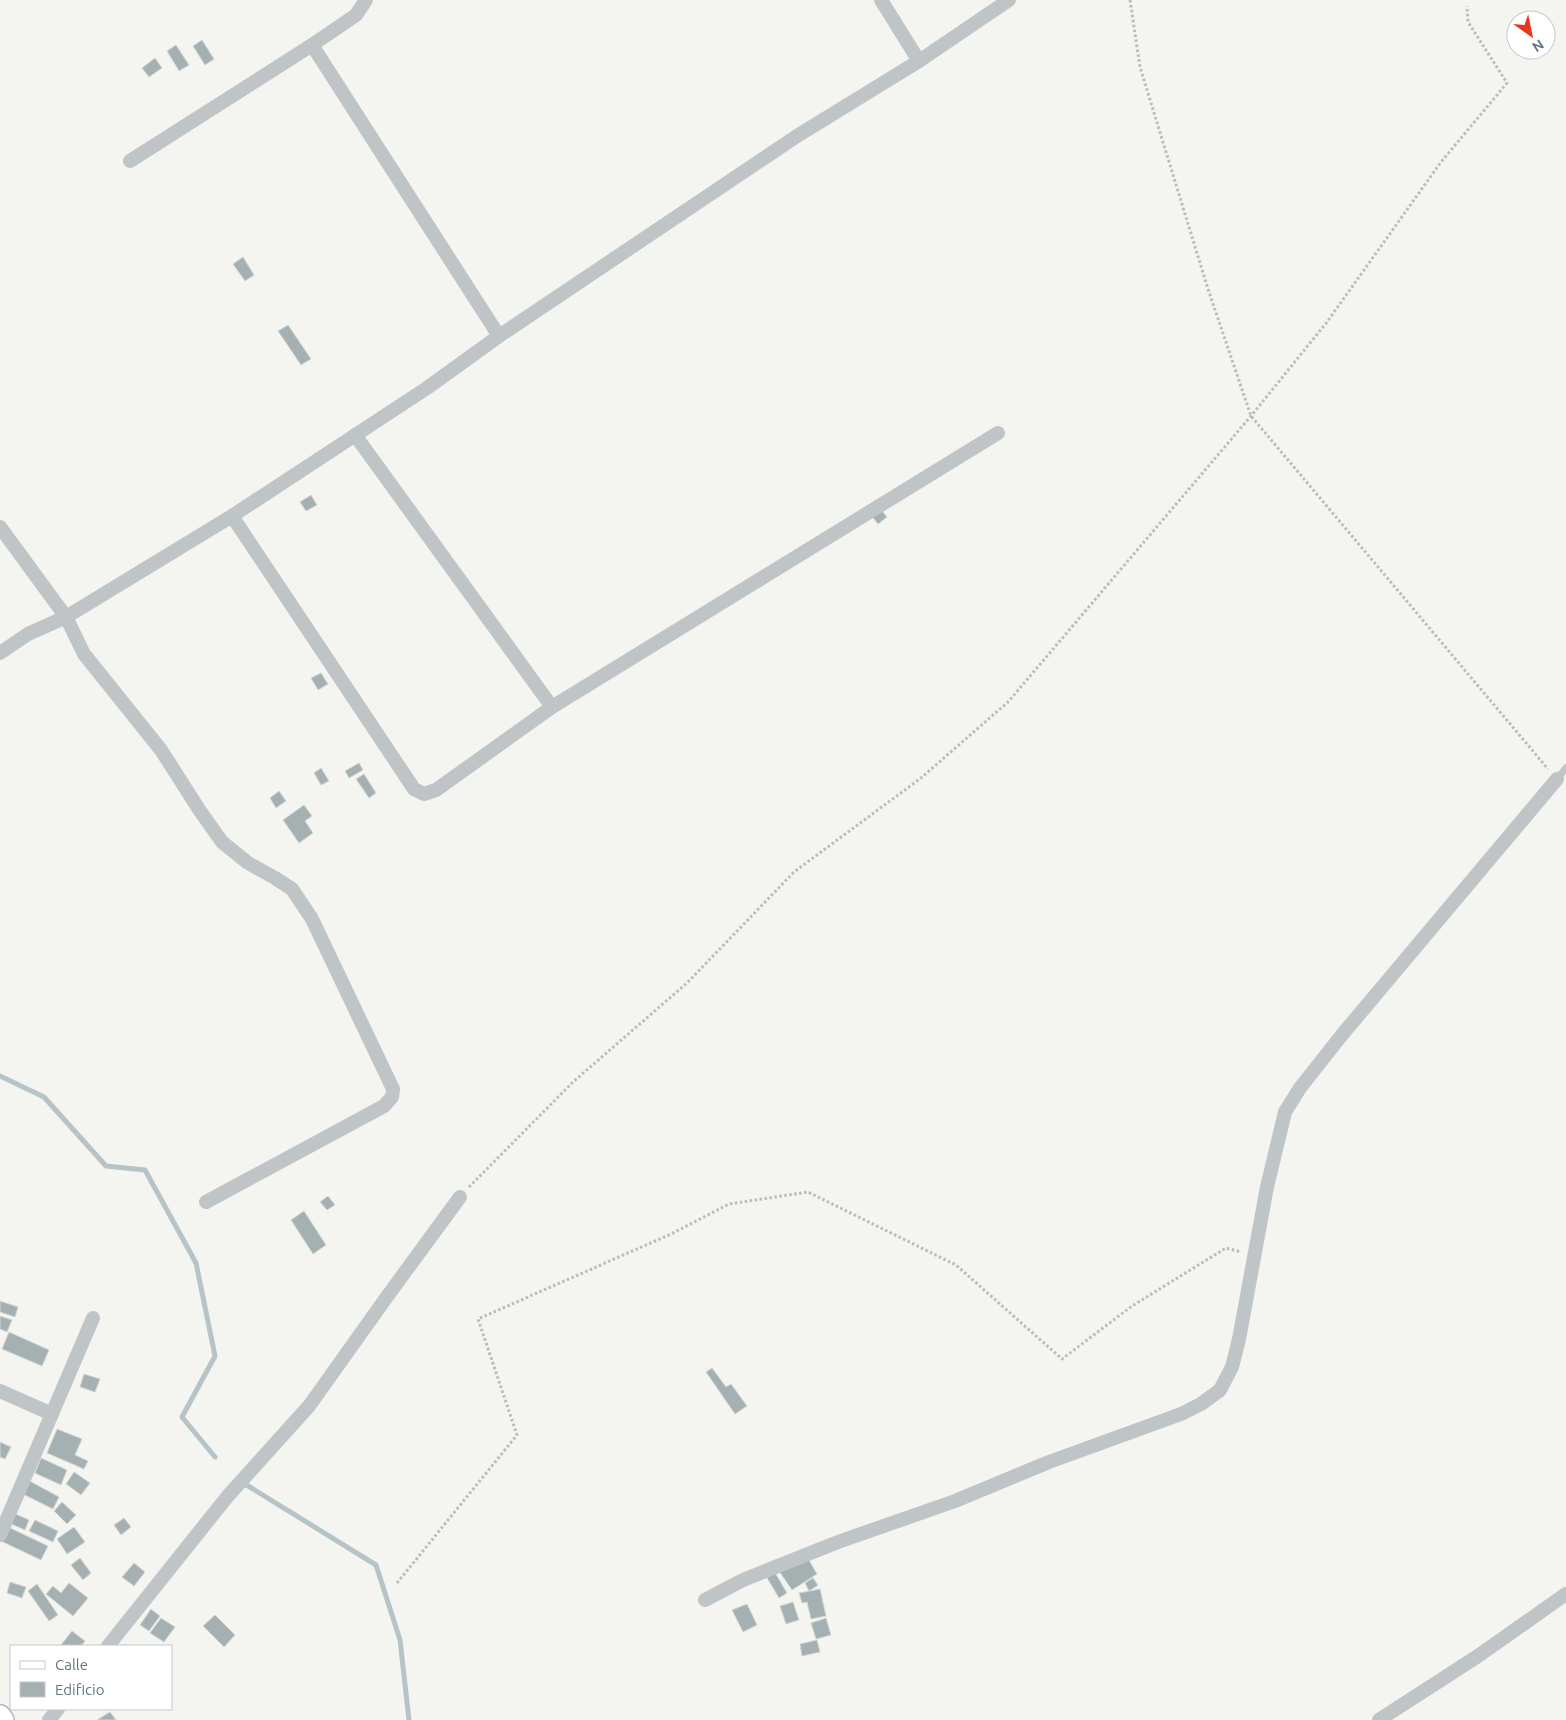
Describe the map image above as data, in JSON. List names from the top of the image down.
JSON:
{
  "legend": ["Calle", "Edificio"],
  "north": "bottom right"
}
